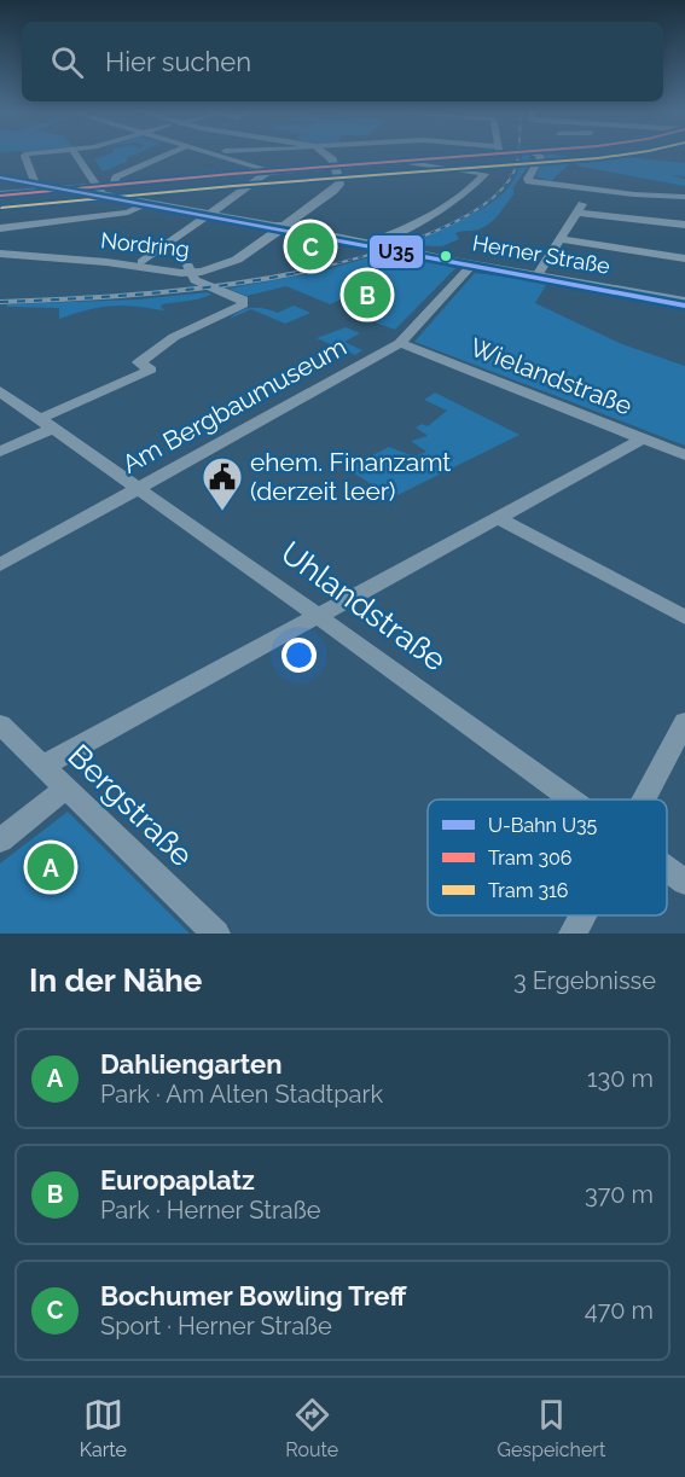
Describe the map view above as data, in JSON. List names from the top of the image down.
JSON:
{
  "streets": {
    "main road": ["Nordring", "Herner Straße"],
    "street": [
      "Wielandstraße",
      "Am Bergbaumuseum",
      "Uhlandstraße",
      "Bergstraße"
    ]
  },
  "crossings": [
    ["Nordring", "Herner Straße"],
    ["Herner Straße", "Am Bergbaumuseum"],
    ["Wielandstraße", "Am Bergbaumuseum"],
    ["Am Bergbaumuseum", "Uhlandstraße"]
  ],
  "places": {
    "public building": ["ehem. Finanzamt (derzeit leer)"]
  },
  "lines": ["tram line 306", "tram line 316", "metro line U35"],
  "legend": ["U-Bahn U35", "Tram 306", "Tram 316"],
  "page": {
    "search": "Hier suchen",
    "pins": ["C", "B", "A"],
    "heading": ["In der Nähe", "3 Ergebnisse"],
    "list": [
      {
        "mark": "A",
        "name": "Dahliengarten",
        "note": "Park · Am Alten Stadtpark",
        "value": "130 m"
      },
      {
        "mark": "B",
        "name": "Europaplatz",
        "note": "Park · Herner Straße",
        "value": "370 m"
      },
      {
        "mark": "C",
        "name": "Bochumer Bowling Treff",
        "note": "Sport · Herner Straße",
        "value": "470 m"
      }
    ],
    "nav": ["Karte", "Route", "Gespeichert"]
  }
}
